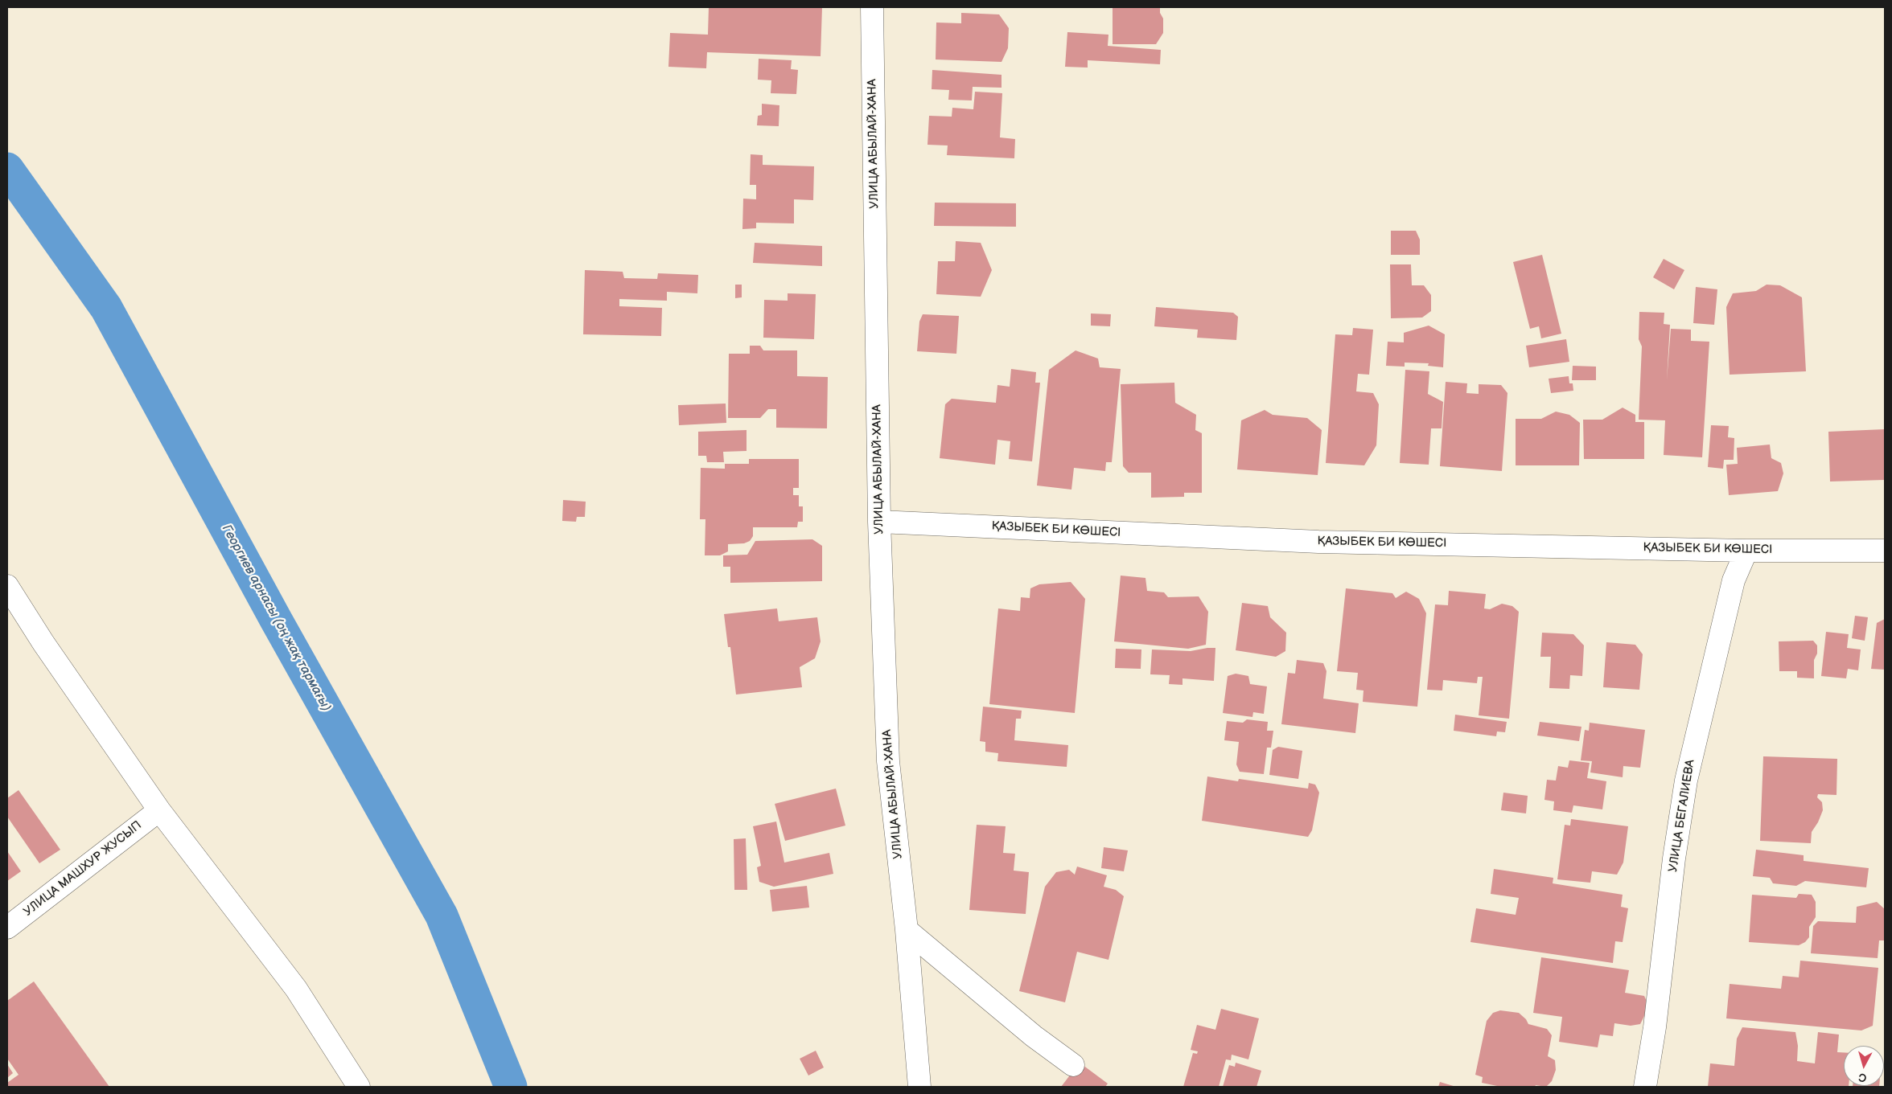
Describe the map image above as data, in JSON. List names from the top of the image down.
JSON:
{
  "streets": {
    "street": [
      "УЛИЦА АБЫЛАЙ-ХАНА",
      "ҚАЗЫБЕК БИ КӨШЕСІ",
      "УЛИЦА БЕГАЛИЕВА",
      "УЛИЦА МАШХУР ЖУСЫП"
    ]
  },
  "crossings": [
    ["УЛИЦА АБЫЛАЙ-ХАНА", "ҚАЗЫБЕК БИ КӨШЕСІ"],
    ["ҚАЗЫБЕК БИ КӨШЕСІ", "УЛИЦА БЕГАЛИЕВА"]
  ],
  "water": ["Георгиев арнасы (оң жақ тармағы)"],
  "north": "bottom"
}
